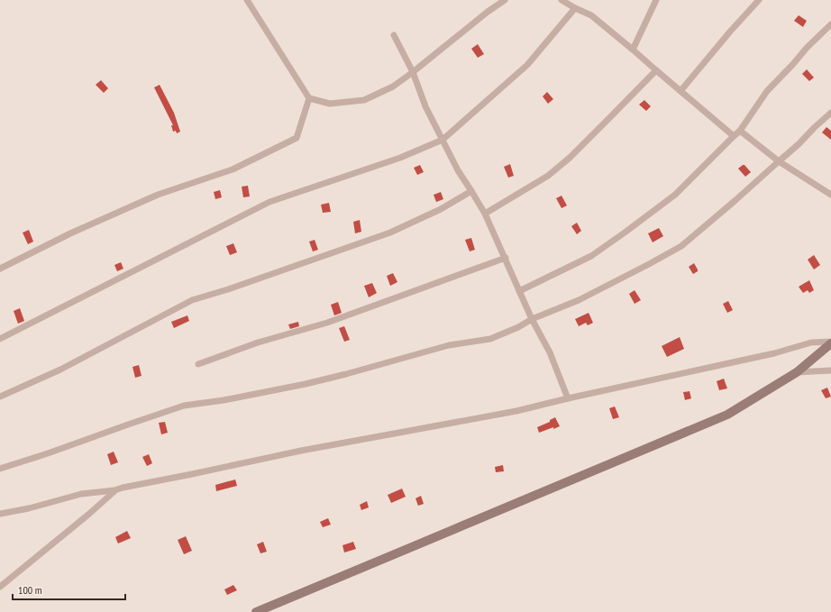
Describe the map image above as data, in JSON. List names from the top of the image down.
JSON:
{
  "scale_bar": "100 m"
}
